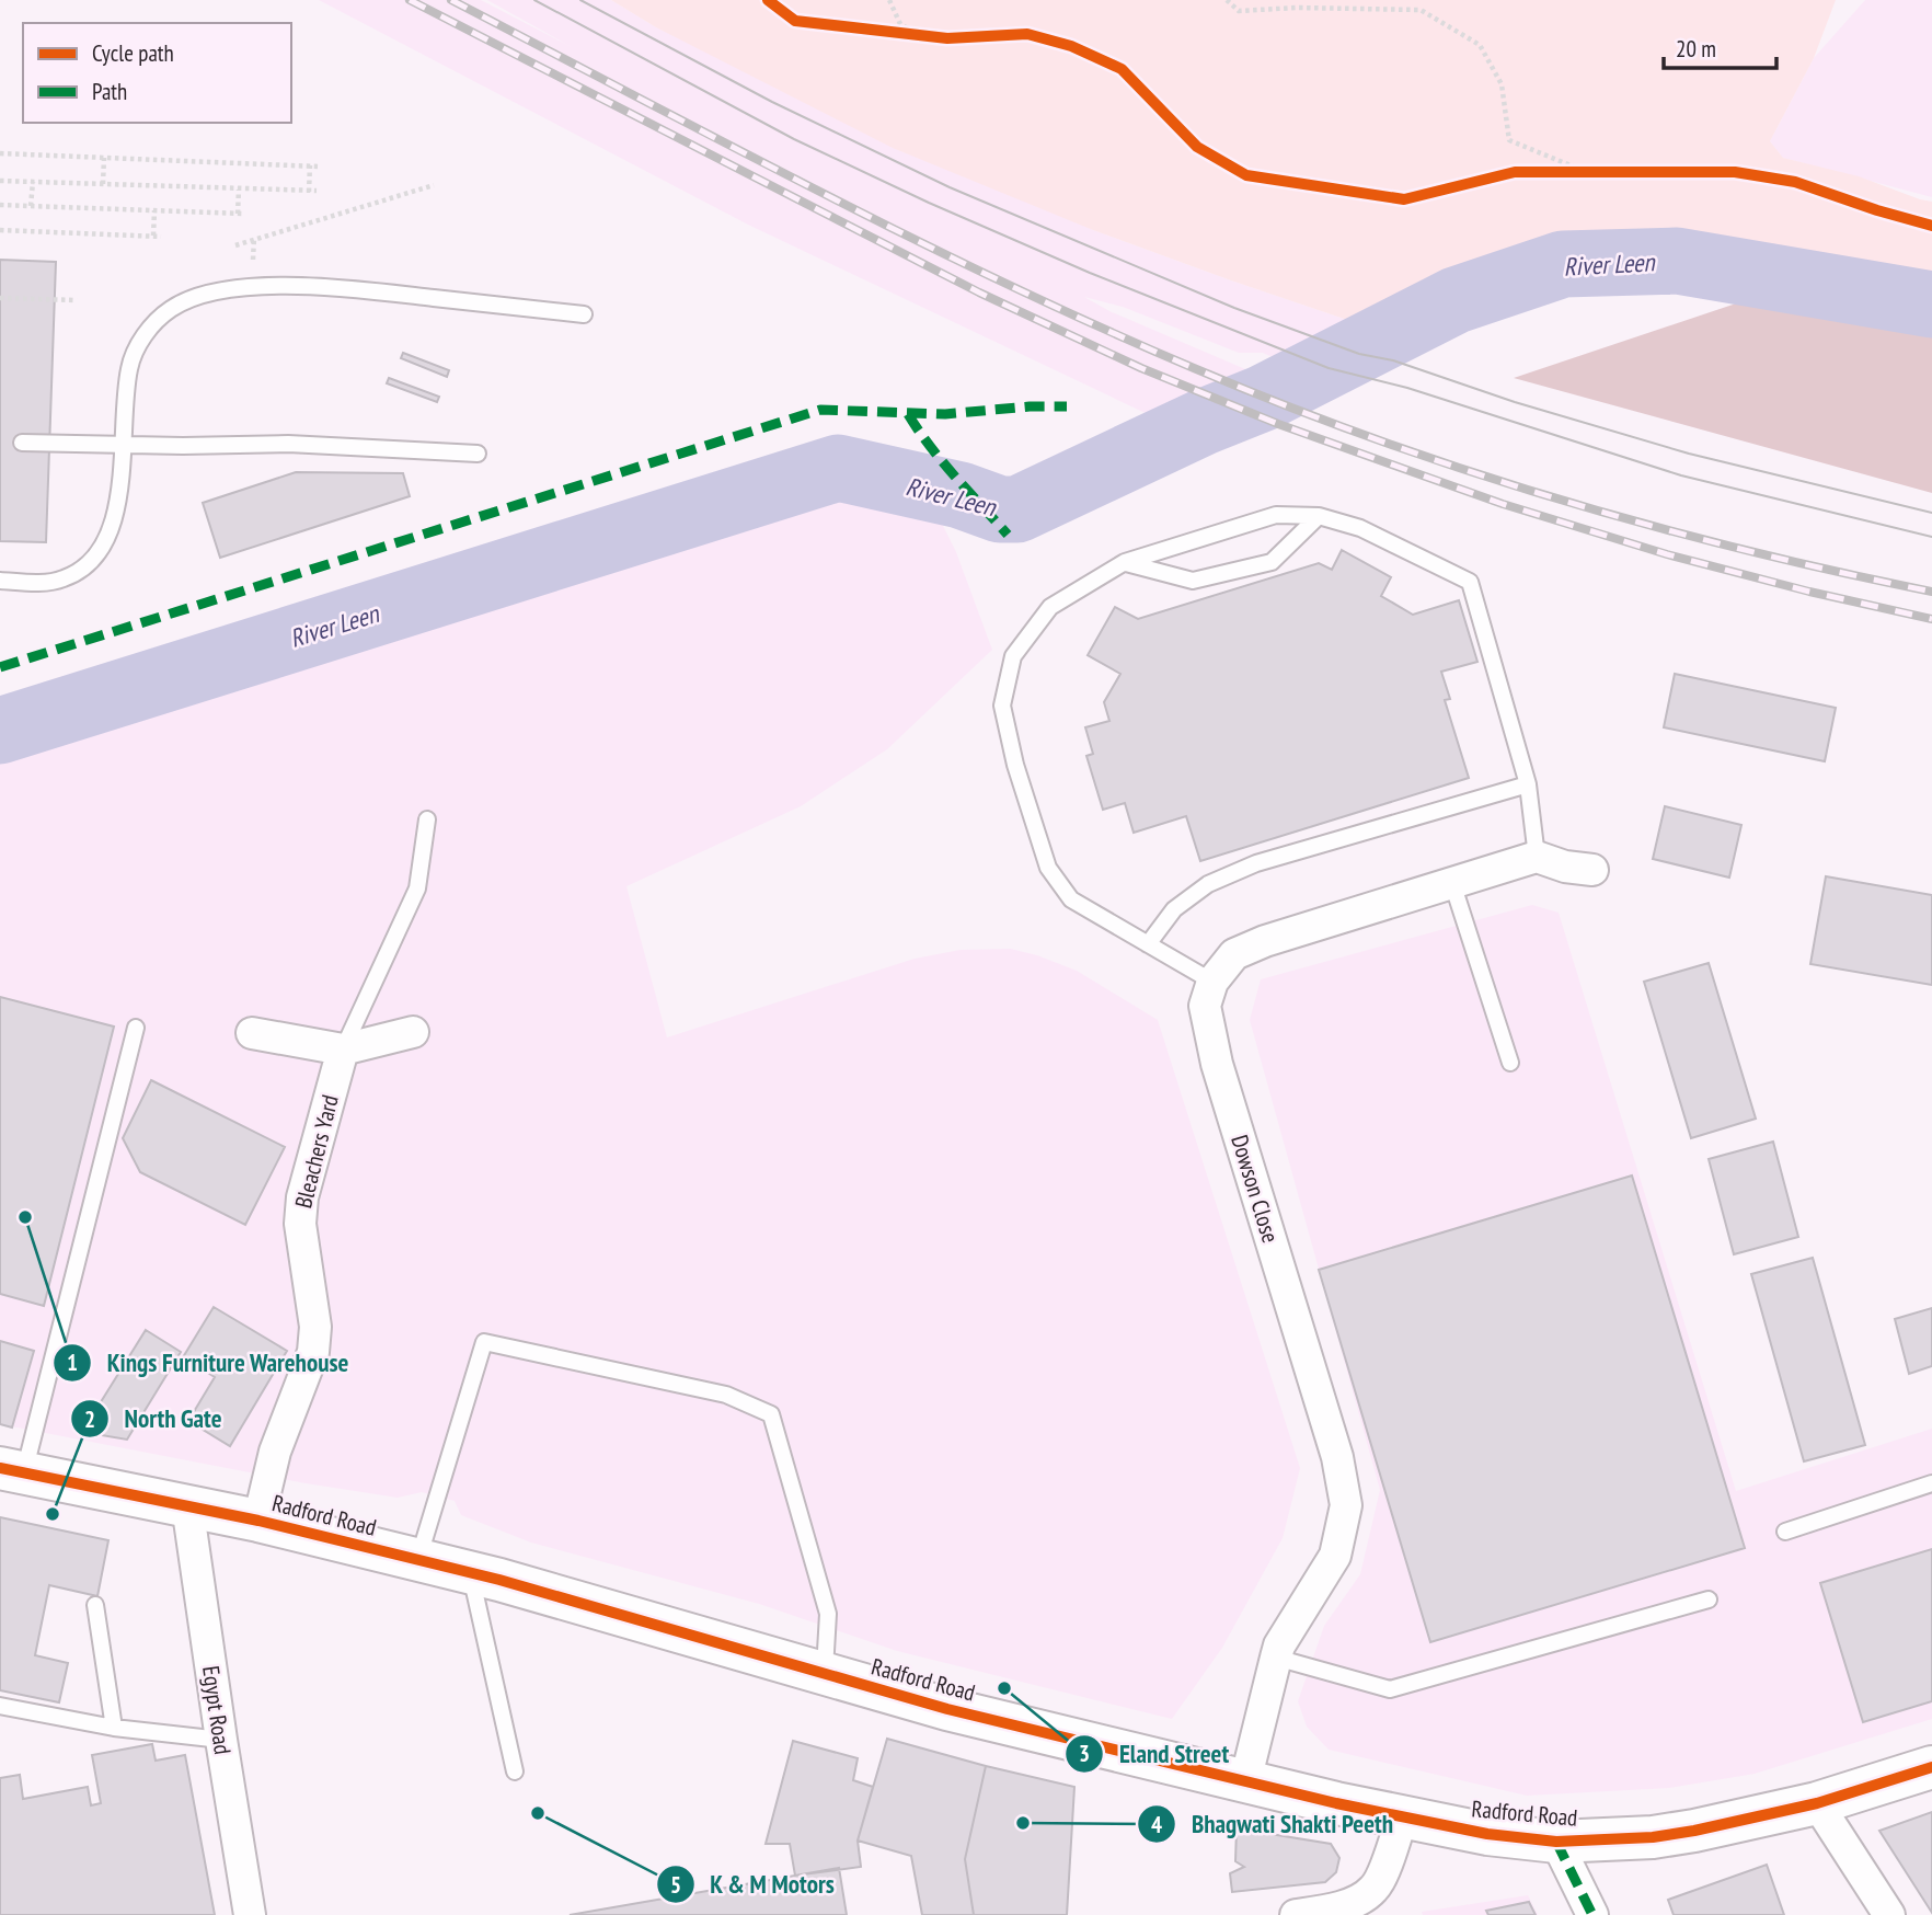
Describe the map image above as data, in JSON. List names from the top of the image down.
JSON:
{
  "streets": {
    "street": [
      "Bleachers Yard",
      "Dowson Close",
      "Radford Road",
      "Egypt Road"
    ]
  },
  "crossings": [
    ["Bleachers Yard", "Radford Road"],
    ["Dowson Close", "Radford Road"],
    ["Radford Road", "Egypt Road"]
  ],
  "water": ["River Leen"],
  "places": [
    "Kings Furniture Warehouse",
    "North Gate",
    "Eland Street",
    "K & M Motors",
    "Bhagwati Shakti Peeth"
  ],
  "legend": ["Cycle path", "Path"],
  "scale_bar": "20 m"
}
